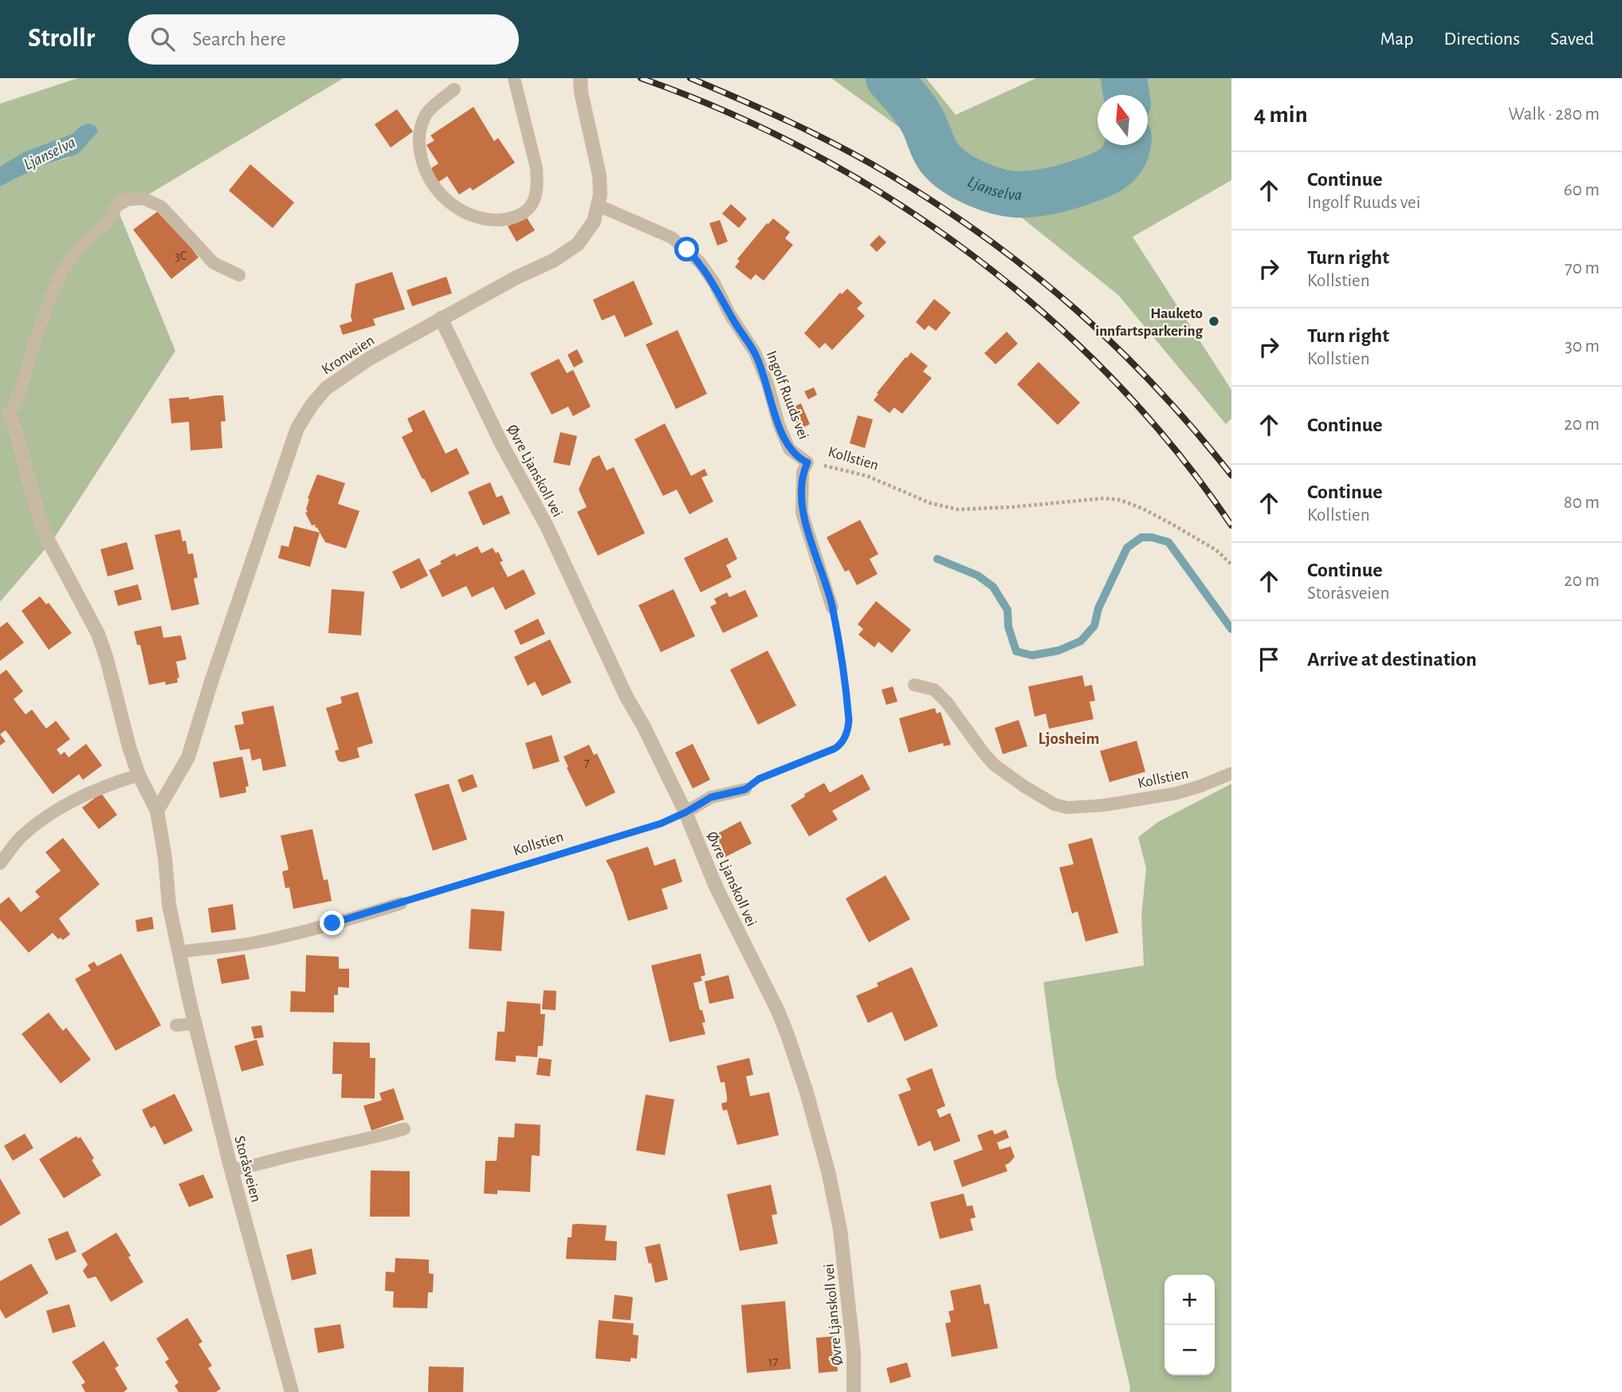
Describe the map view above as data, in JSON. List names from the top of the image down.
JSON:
{
  "streets": {
    "street": ["Kronveien", "Øvre Ljanskoll vei", "Storåsveien"],
    "lane": ["Ingolf Ruuds vei", "Kollstien"]
  },
  "crossings": [
    ["Kronveien", "Ingolf Ruuds vei"],
    ["Kronveien", "Øvre Ljanskoll vei"],
    ["Kronveien", "Storåsveien"],
    ["Ingolf Ruuds vei", "Kollstien"],
    ["Kollstien", "Øvre Ljanskoll vei"]
  ],
  "districts": ["Ljosheim"],
  "water": ["Ljanselva"],
  "places": ["Hauketo innfartsparkering"],
  "house_numbers": ["3C", "7", "17"],
  "north": "top",
  "page": {
    "header": "Strollr",
    "search": "Search here",
    "nav": ["Map", "Directions", "Saved"],
    "heading": ["4 min", "Walk · 280 m"],
    "list": [
      ["Continue", "Ingolf Ruuds vei", "60 m"],
      ["Turn right", "Kollstien", "70 m"],
      ["Turn right", "Kollstien", "30 m"],
      ["Continue", "20 m"],
      ["Continue", "Kollstien", "80 m"],
      ["Continue", "Storåsveien", "20 m"],
      "Arrive at destination"
    ],
    "map_buttons": ["+", "−"]
  }
}
